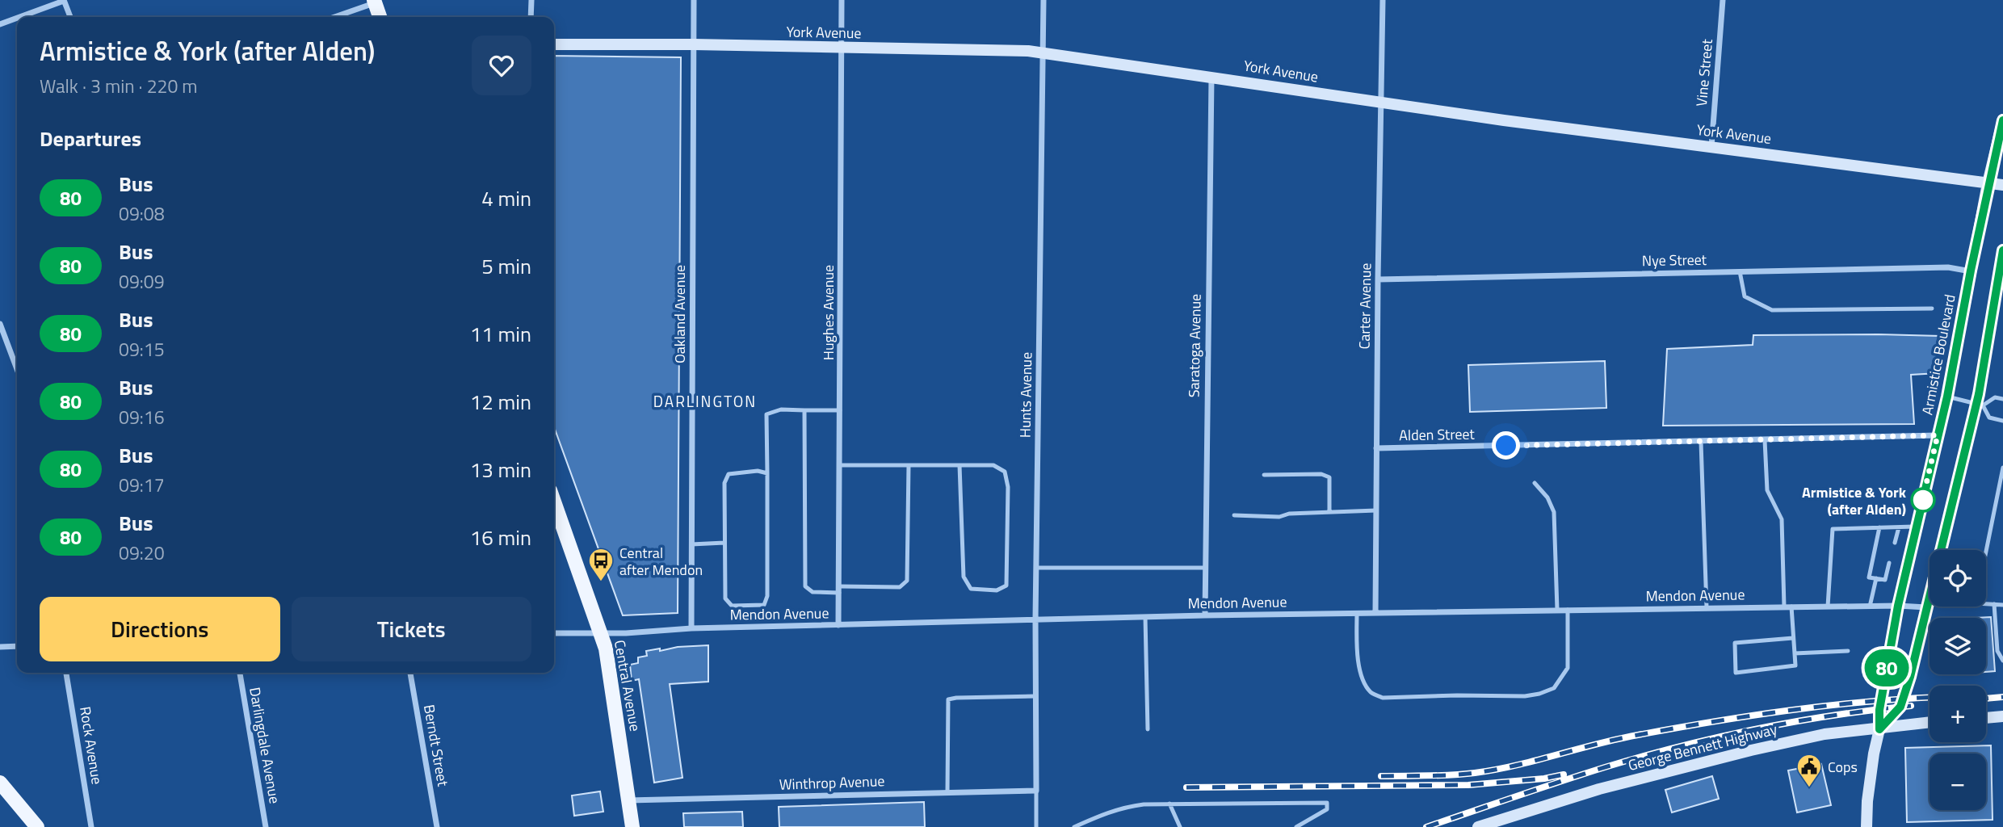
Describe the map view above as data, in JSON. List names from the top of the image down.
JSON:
{
  "streets": {
    "main road": [
      "York Avenue",
      "Armistice Boulevard",
      "Central Avenue",
      "George Bennett Highway"
    ],
    "street": [
      "Vine Street",
      "Nye Street",
      "Carter Avenue",
      "Hughes Avenue",
      "Oakland Avenue",
      "Saratoga Avenue",
      "Hunts Avenue",
      "Alden Street",
      "Mendon Avenue",
      "Rock Avenue",
      "Darlingdale Avenue",
      "Berndt Street",
      "Winthrop Avenue"
    ]
  },
  "crossings": [
    ["York Avenue", "Vine Street"],
    ["York Avenue", "Carter Avenue"],
    ["York Avenue", "Hughes Avenue"],
    ["York Avenue", "Oakland Avenue"],
    ["York Avenue", "Saratoga Avenue"],
    ["York Avenue", "Armistice Boulevard"],
    ["York Avenue", "Hunts Avenue"],
    ["Nye Street", "Carter Avenue"],
    ["Nye Street", "Armistice Boulevard"],
    ["Carter Avenue", "Alden Street"],
    ["Carter Avenue", "Mendon Avenue"],
    ["Hughes Avenue", "Mendon Avenue"],
    ["Oakland Avenue", "Mendon Avenue"],
    ["Saratoga Avenue", "Mendon Avenue"],
    ["Armistice Boulevard", "Alden Street"],
    ["Armistice Boulevard", "Mendon Avenue"],
    ["Armistice Boulevard", "George Bennett Highway"],
    ["Hunts Avenue", "Mendon Avenue"],
    ["Hunts Avenue", "Winthrop Avenue"],
    ["Mendon Avenue", "Central Avenue"],
    ["Central Avenue", "Winthrop Avenue"]
  ],
  "districts": ["DARLINGTON"],
  "places": {
    "other": ["Armistice & York (after Alden)"],
    "bus stop": ["Central after Mendon"],
    "public building": ["Cops"]
  },
  "lines": ["bus line 80"],
  "page": {
    "on_map": "80",
    "heading": [
      ["Armistice & York (after Alden)", "Walk · 3 min · 220 m"],
      "Departures"
    ],
    "list": [
      {
        "mark": "80",
        "name": "Bus",
        "note": "09:08",
        "value": "4 min"
      },
      {
        "mark": "80",
        "name": "Bus",
        "note": "09:09",
        "value": "5 min"
      },
      {
        "mark": "80",
        "name": "Bus",
        "note": "09:15",
        "value": "11 min"
      },
      {
        "mark": "80",
        "name": "Bus",
        "note": "09:16",
        "value": "12 min"
      },
      {
        "mark": "80",
        "name": "Bus",
        "note": "09:17",
        "value": "13 min"
      },
      {
        "mark": "80",
        "name": "Bus",
        "note": "09:20",
        "value": "16 min"
      }
    ],
    "map_buttons": ["+", "−"],
    "buttons": ["Directions", "Tickets"]
  }
}
